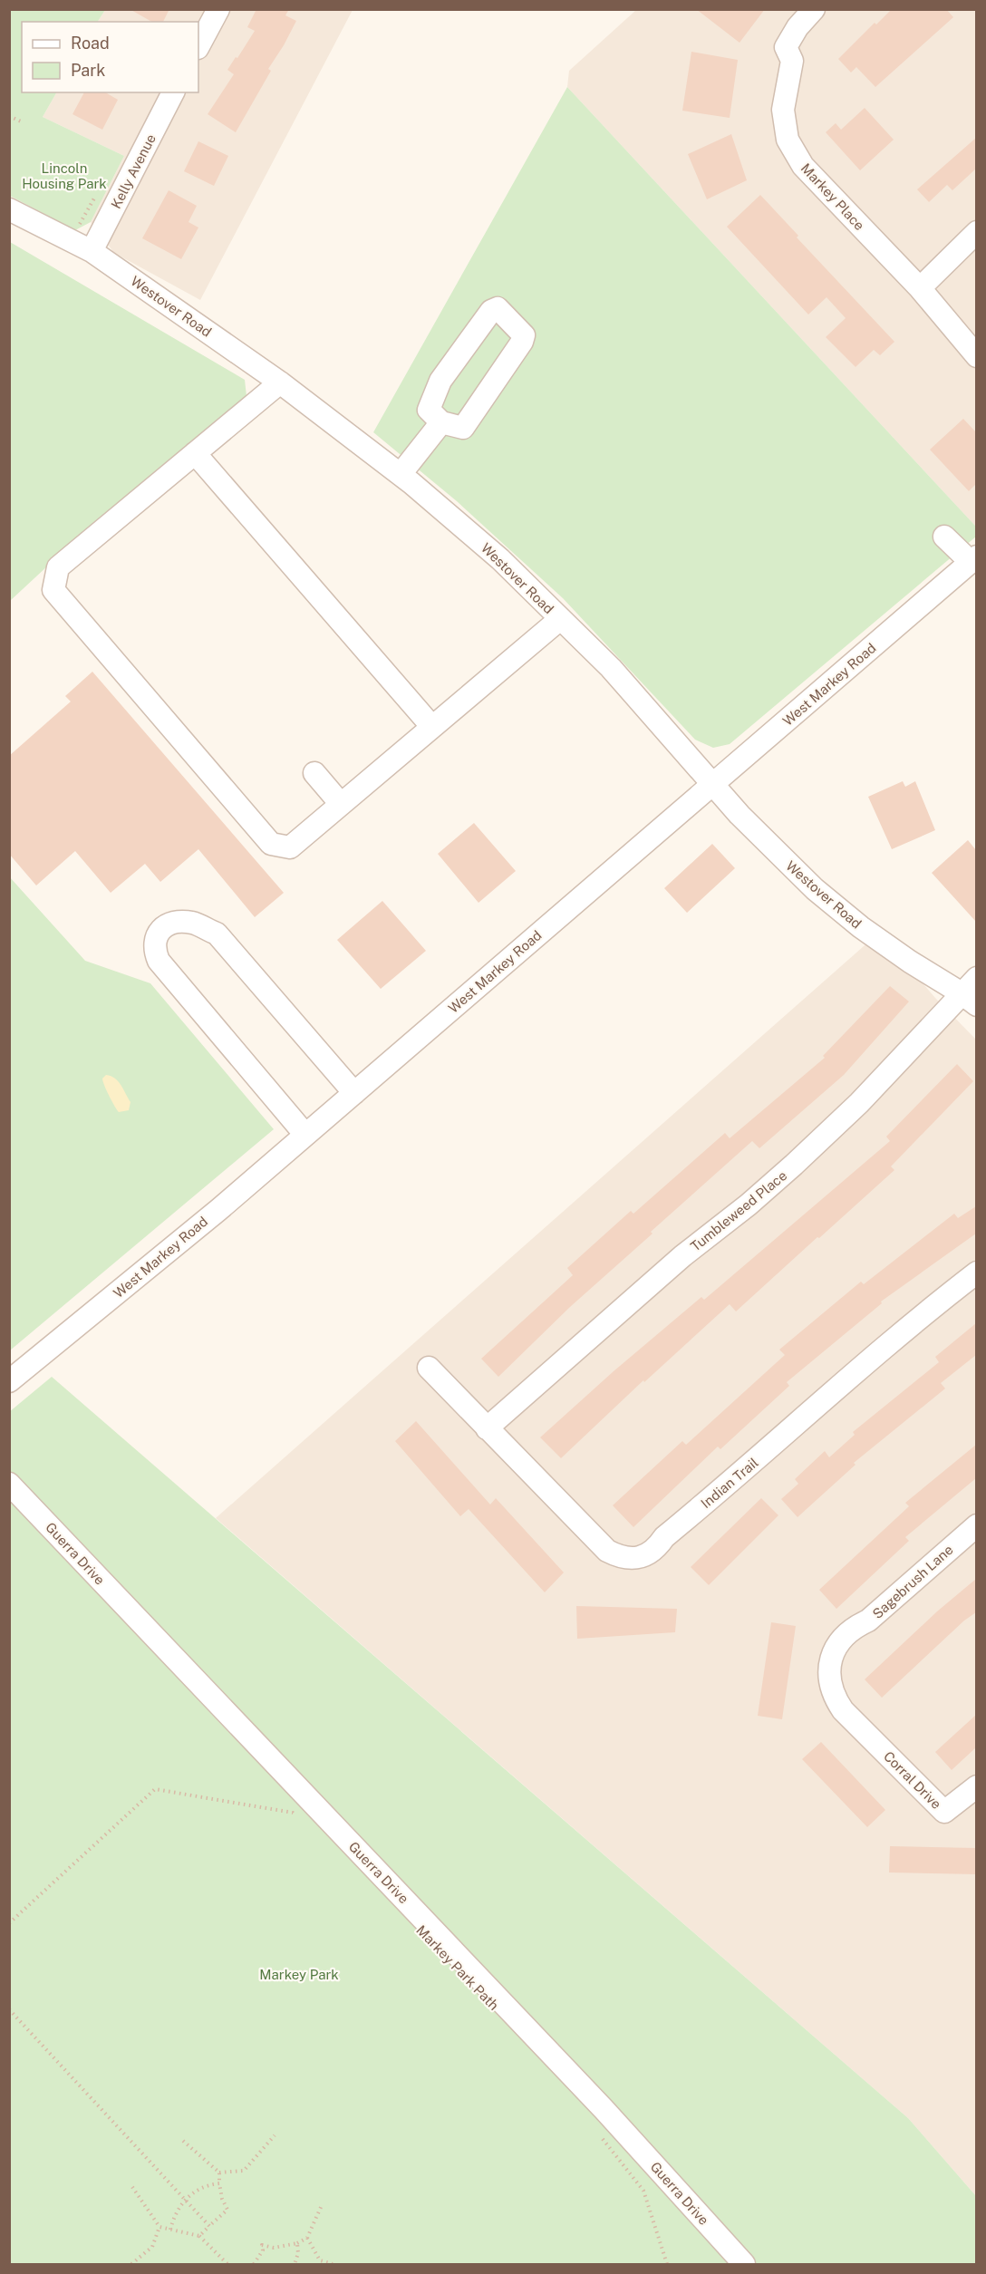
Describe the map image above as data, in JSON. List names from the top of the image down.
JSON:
{
  "streets": {
    "street": [
      "Kelly Avenue",
      "Markey Place",
      "Westover Road",
      "West Markey Road",
      "Tumbleweed Place",
      "Indian Trail",
      "Guerra Drive",
      "Sagebrush Lane",
      "Corral Drive"
    ]
  },
  "crossings": [
    ["Kelly Avenue", "Westover Road"],
    ["Westover Road", "West Markey Road"],
    ["Westover Road", "Tumbleweed Place"],
    ["Tumbleweed Place", "Indian Trail"],
    ["Sagebrush Lane", "Corral Drive"]
  ],
  "parks": ["Lincoln Housing Park", "Markey Park"],
  "legend": ["Road", "Park"]
}
